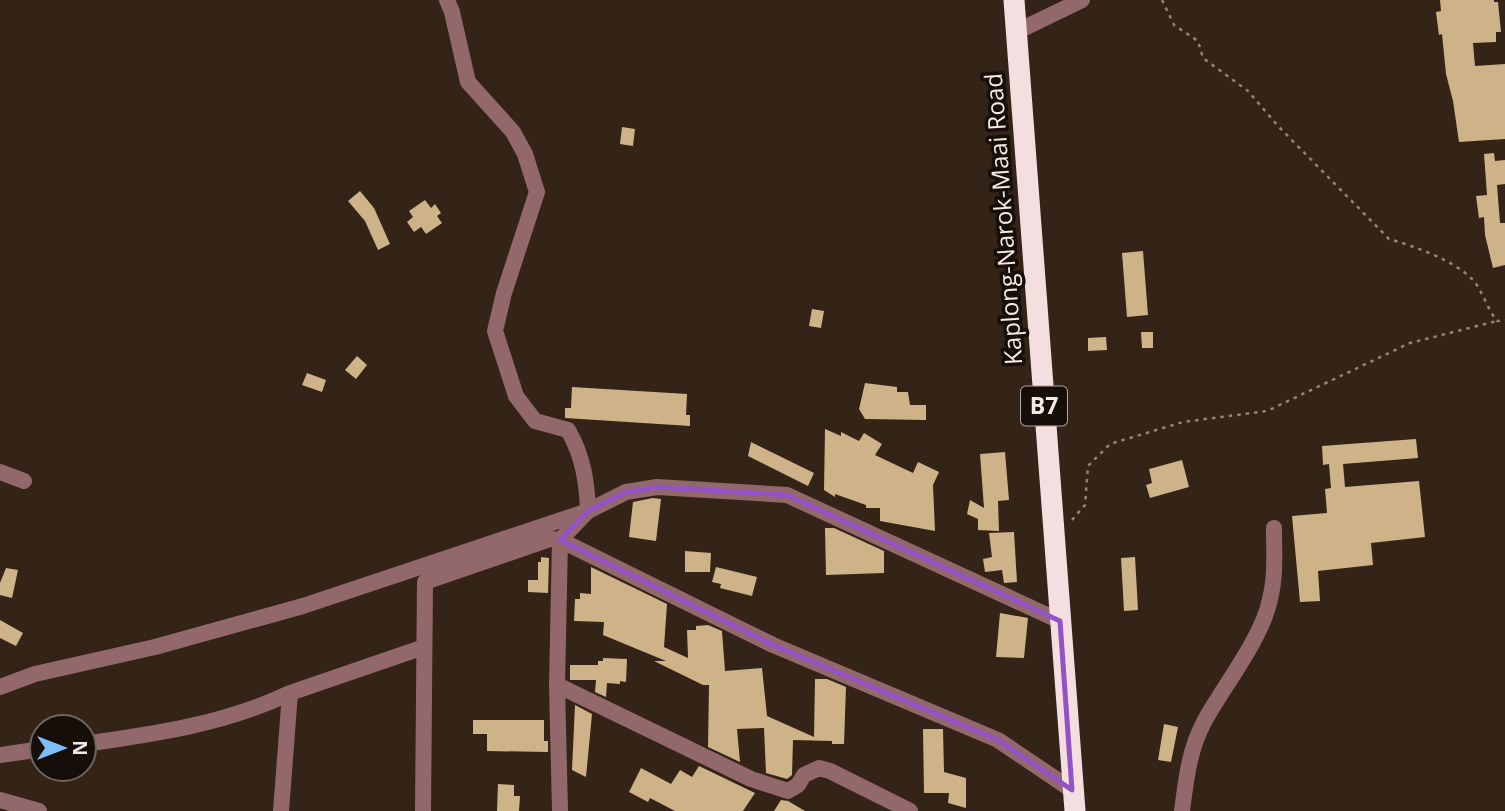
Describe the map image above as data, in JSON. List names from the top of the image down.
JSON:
{
  "streets": {
    "highway": ["Kaplong-Narok-Maai Road", "B7"]
  },
  "north": "right"
}
